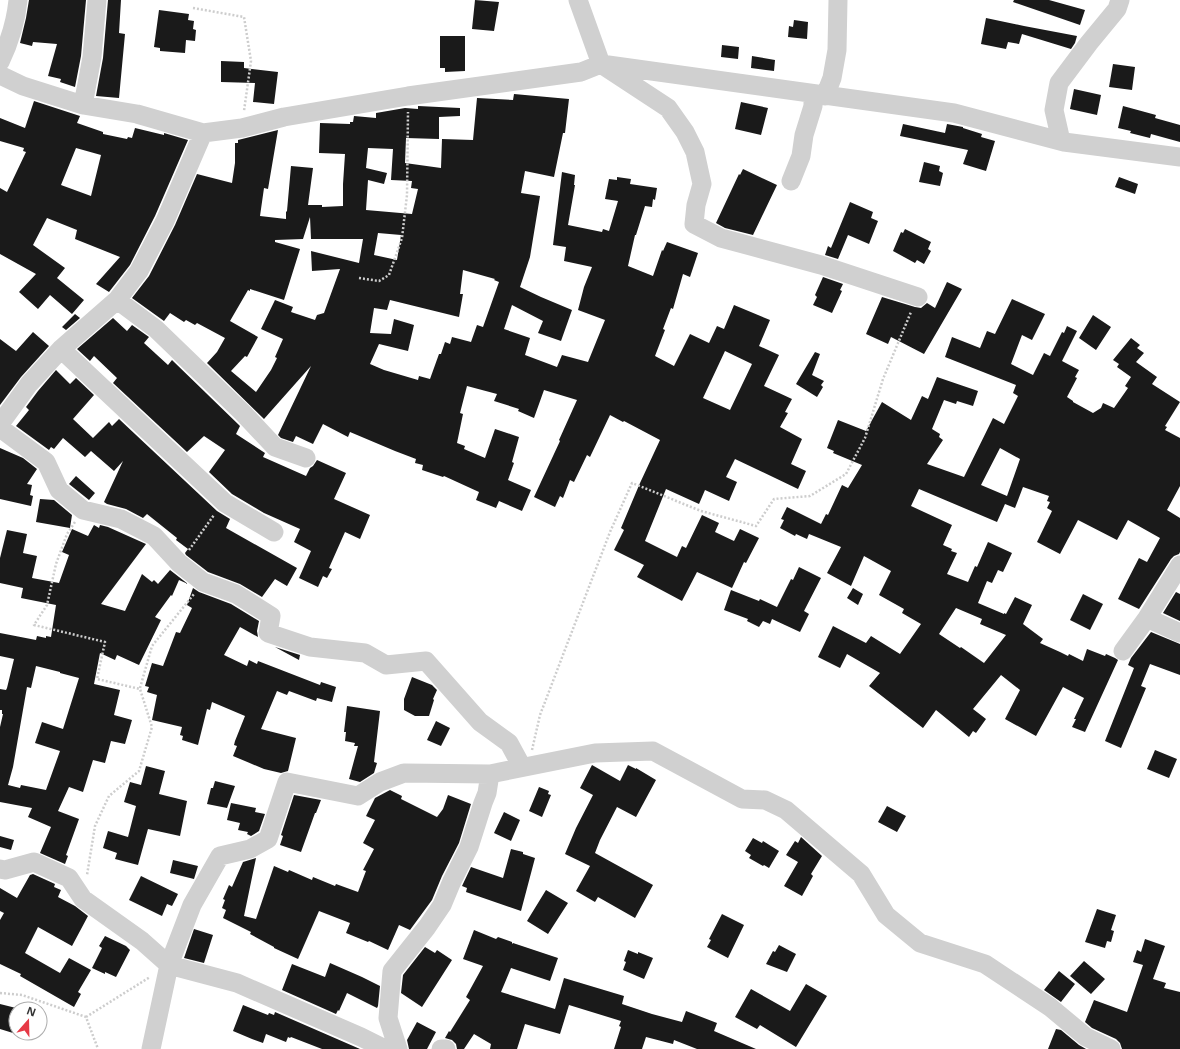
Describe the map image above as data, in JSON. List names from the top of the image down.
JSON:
{
  "north": "top"
}
